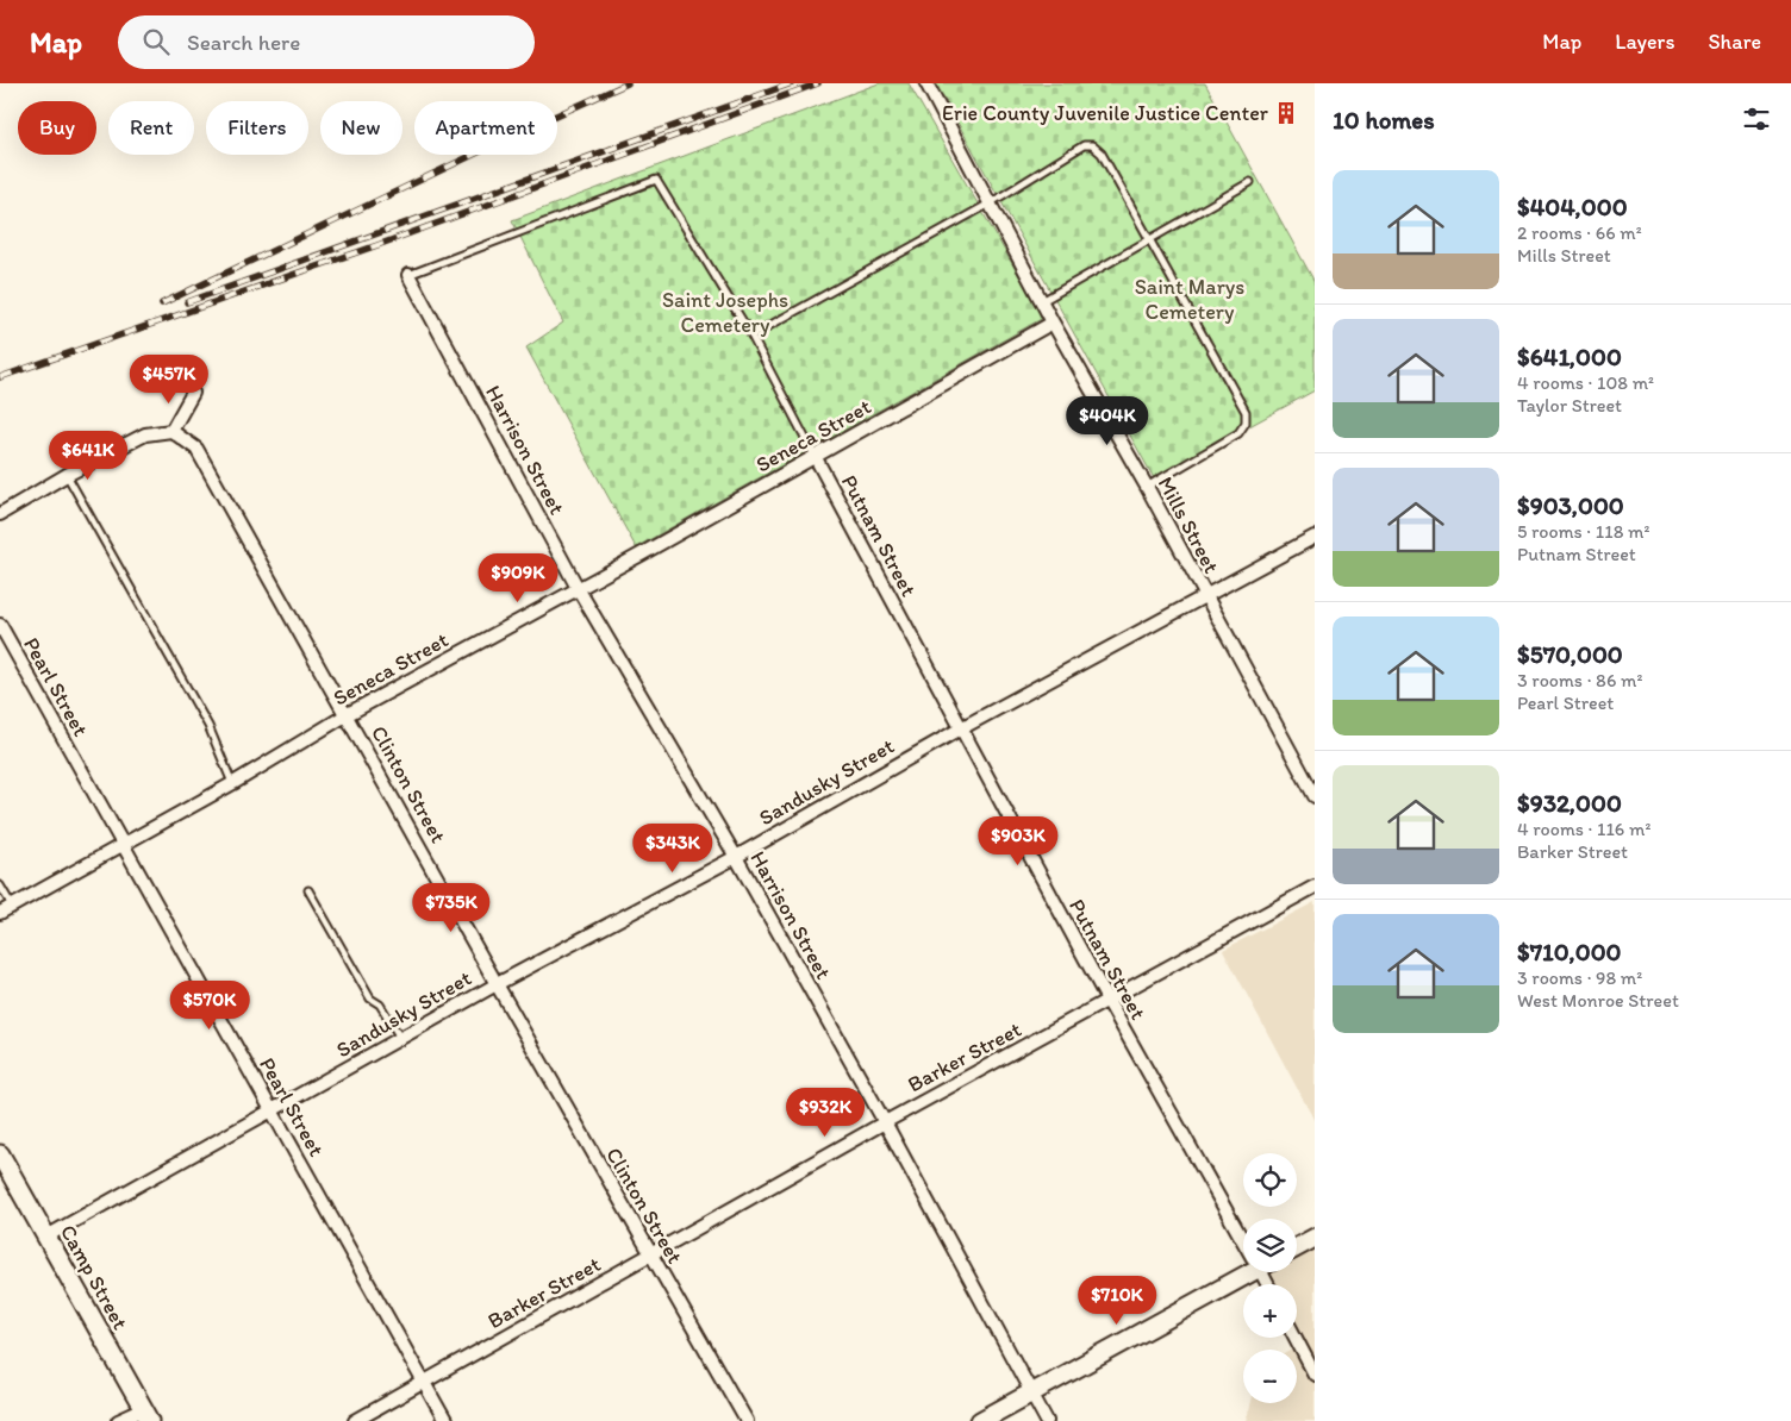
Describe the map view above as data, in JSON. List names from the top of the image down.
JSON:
{
  "streets": {
    "main road": ["Camp Street"],
    "street": [
      "Seneca Street",
      "Harrison Street",
      "Mills Street",
      "Putnam Street",
      "Pearl Street",
      "Sandusky Street",
      "Clinton Street",
      "Barker Street"
    ]
  },
  "crossings": [
    ["Seneca Street", "Harrison Street"],
    ["Seneca Street", "Mills Street"],
    ["Seneca Street", "Putnam Street"],
    ["Seneca Street", "Pearl Street"],
    ["Seneca Street", "Clinton Street"],
    ["Harrison Street", "Sandusky Street"],
    ["Harrison Street", "Barker Street"],
    ["Mills Street", "Sandusky Street"],
    ["Putnam Street", "Sandusky Street"],
    ["Putnam Street", "Barker Street"],
    ["Pearl Street", "Sandusky Street"],
    ["Pearl Street", "Barker Street"],
    ["Sandusky Street", "Clinton Street"],
    ["Sandusky Street", "Camp Street"],
    ["Clinton Street", "Barker Street"]
  ],
  "parks": ["Saint Marys Cemetery", "Saint Josephs Cemetery"],
  "places": {
    "building": ["Erie County Juvenile Justice Center"]
  },
  "page": {
    "header": "Map",
    "search": "Search here",
    "nav": ["Map", "Layers", "Share"],
    "heading": "10 homes",
    "chip": [
      "Buy",
      "Rent",
      "Filters",
      "New",
      "Apartment"
    ],
    "list": [
      {
        "name": "$404,000",
        "note": "2 rooms · 66 m² · Mills Street"
      },
      {
        "name": "$641,000",
        "note": "4 rooms · 108 m² · Taylor Street"
      },
      {
        "name": "$903,000",
        "note": "5 rooms · 118 m² · Putnam Street"
      },
      {
        "name": "$570,000",
        "note": "3 rooms · 86 m² · Pearl Street"
      },
      {
        "name": "$932,000",
        "note": "4 rooms · 116 m² · Barker Street"
      },
      {
        "name": "$710,000",
        "note": "3 rooms · 98 m² · West Monroe Street"
      }
    ],
    "price": [
      "$457K",
      "$404K",
      "$641K",
      "$909K",
      "$903K",
      "$343K",
      "$735K",
      "$570K",
      "$932K",
      "$710K"
    ],
    "map_buttons": ["+", "−"]
  }
}
